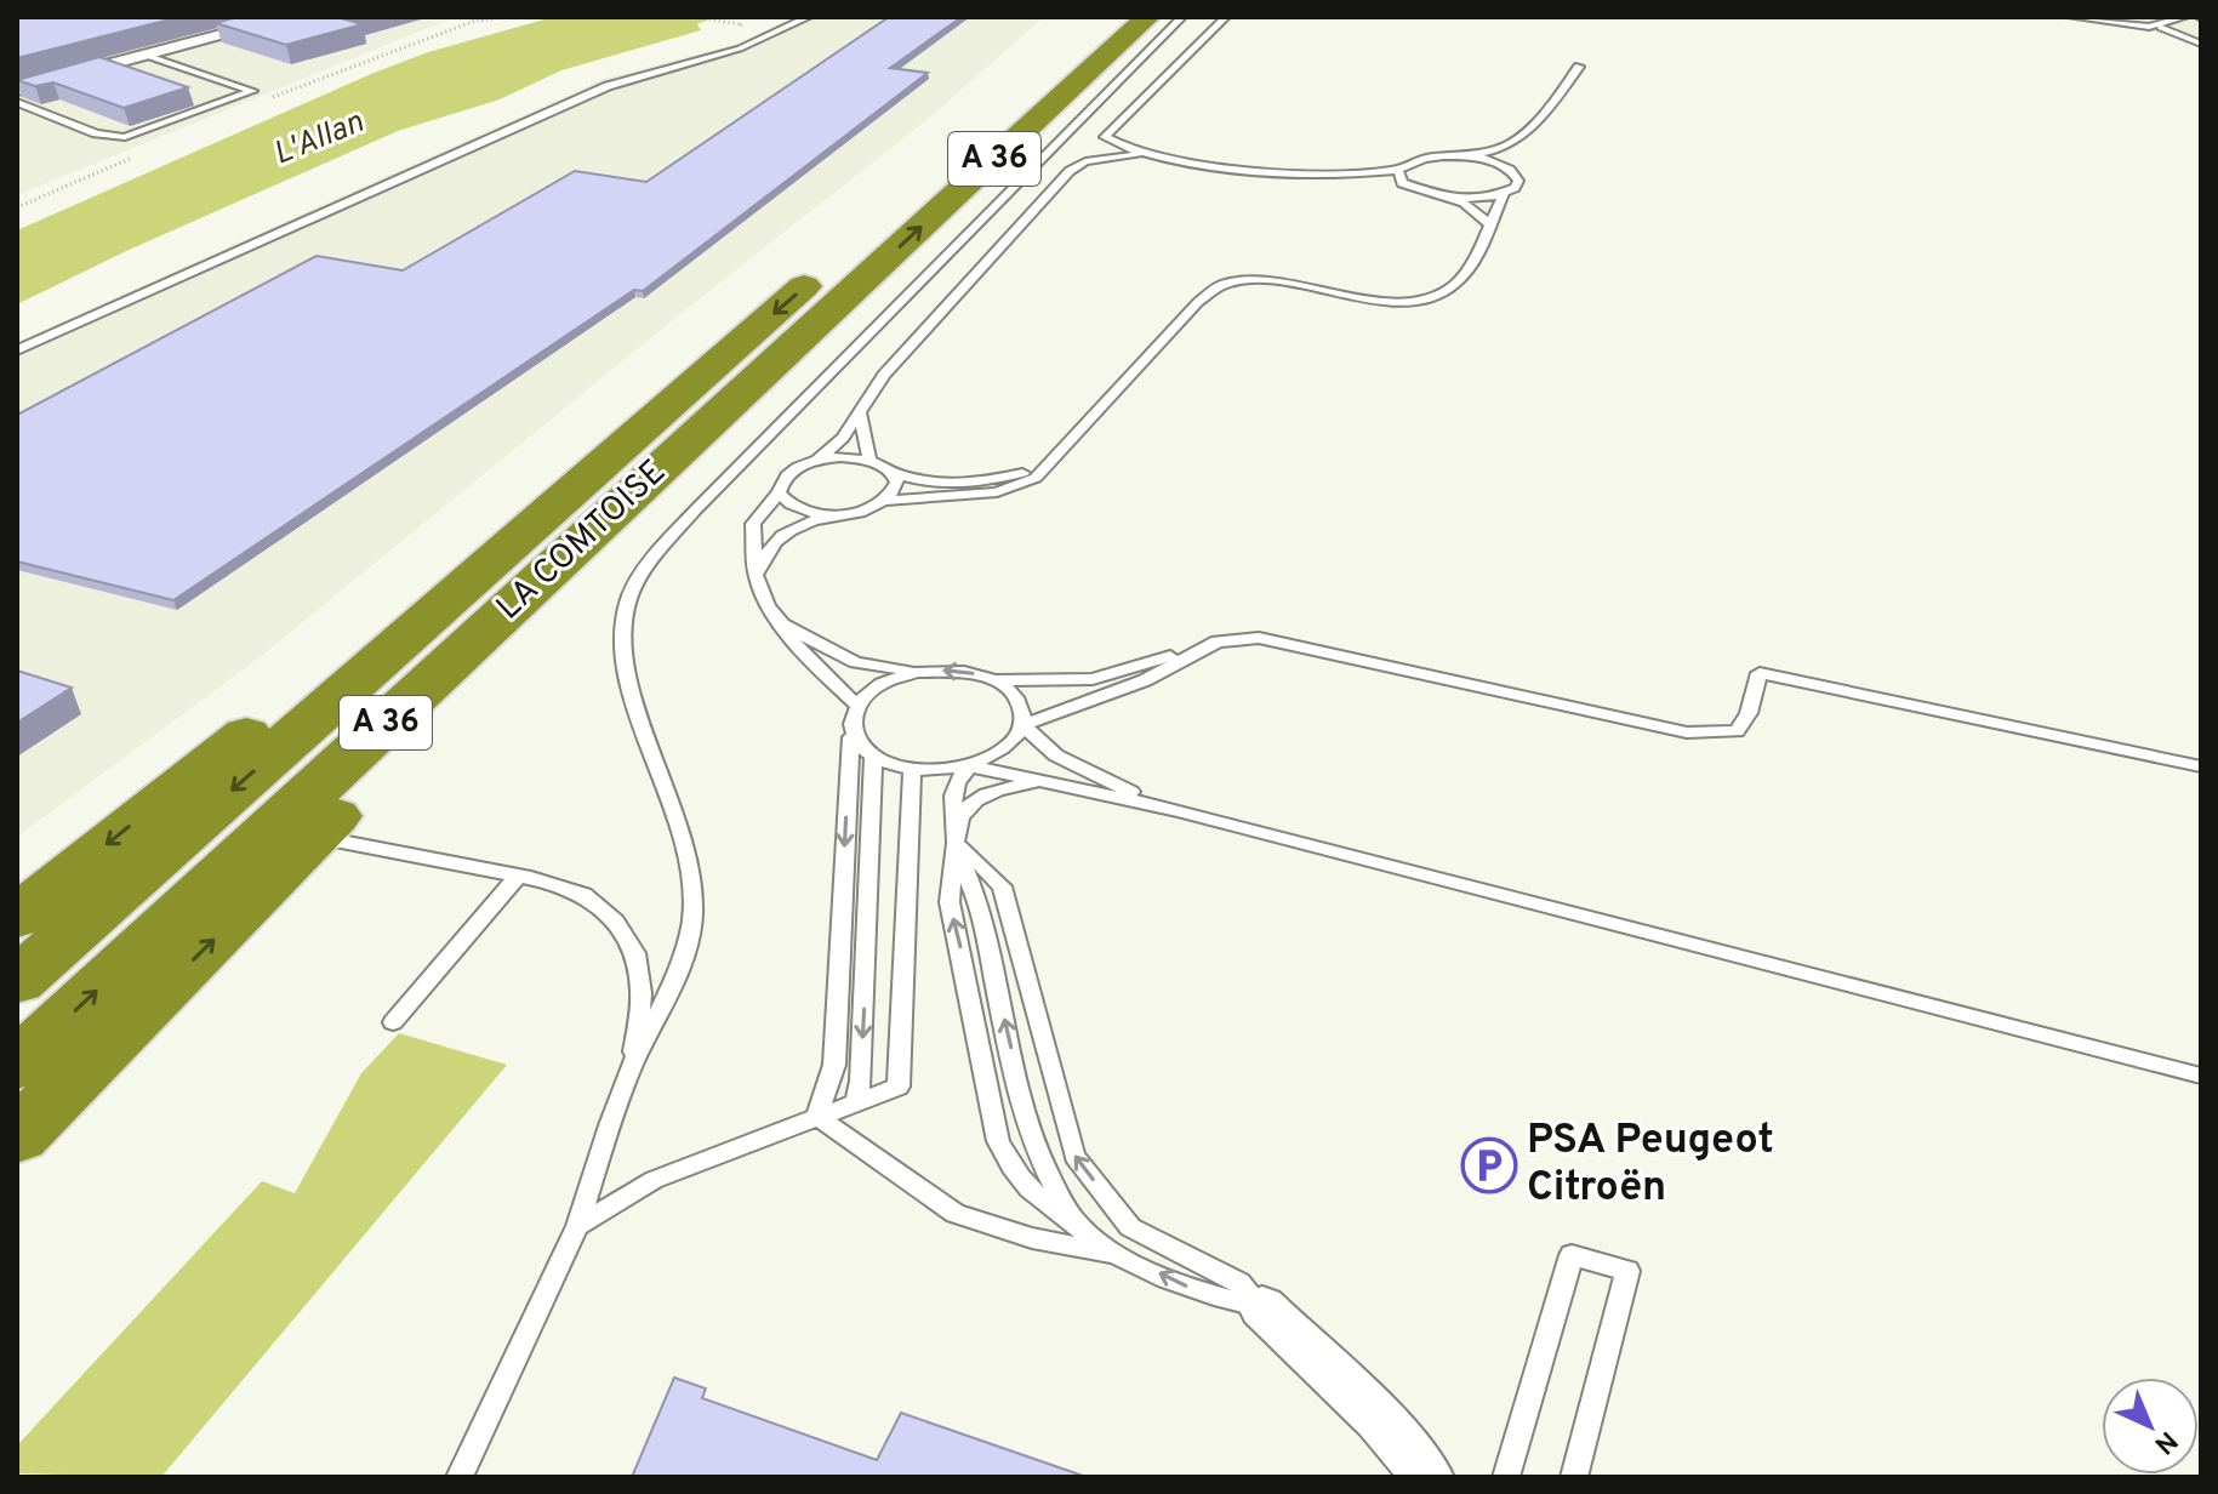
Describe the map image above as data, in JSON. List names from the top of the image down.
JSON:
{
  "streets": {
    "highway": ["A 36", "LA COMTOISE"]
  },
  "water": ["L'Allan"],
  "places": {
    "parking": ["PSA Peugeot Citroën"]
  },
  "north": "bottom right"
}
